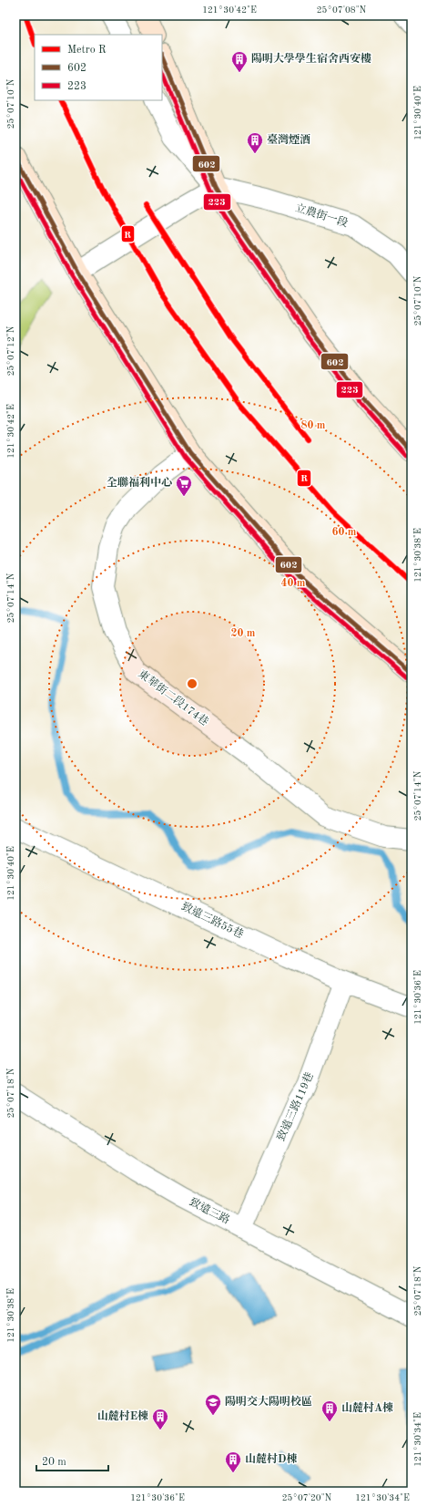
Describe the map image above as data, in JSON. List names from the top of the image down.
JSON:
{
  "streets": {
    "street": [
      "立農街一段",
      "東華街二段174巷",
      "致遠三路55巷",
      "致遠三路119巷",
      "致遠三路"
    ]
  },
  "crossings": [
    ["致遠三路55巷", "致遠三路119巷"],
    ["致遠三路119巷", "致遠三路"]
  ],
  "places": {
    "building": [
      "陽明大學學生宿舍西安樓",
      "臺灣煙酒",
      "山麓村A棟",
      "山麓村E棟",
      "山麓村D棟"
    ],
    "supermarket": ["全聯福利中心"],
    "school or university": ["陽明交大陽明校區"]
  },
  "lines": ["metro line R", "transit line 602", "transit line 223"],
  "legend": ["Metro R", "602", "223"],
  "scale_bar": "20 m",
  "coordinates": [
    "121°30'42\"E",
    "25°07'08\"N",
    "25°07'10\"N",
    "121°30'40\"E",
    "25°07'12\"N",
    "121°30'38\"E",
    "25°07'14\"N",
    "121°30'36\"E",
    "25°07'18\"N",
    "121°30'34\"E",
    "25°07'20\"N"
  ],
  "rings": [
    "80 m",
    "60 m",
    "40 m",
    "20 m"
  ]
}
